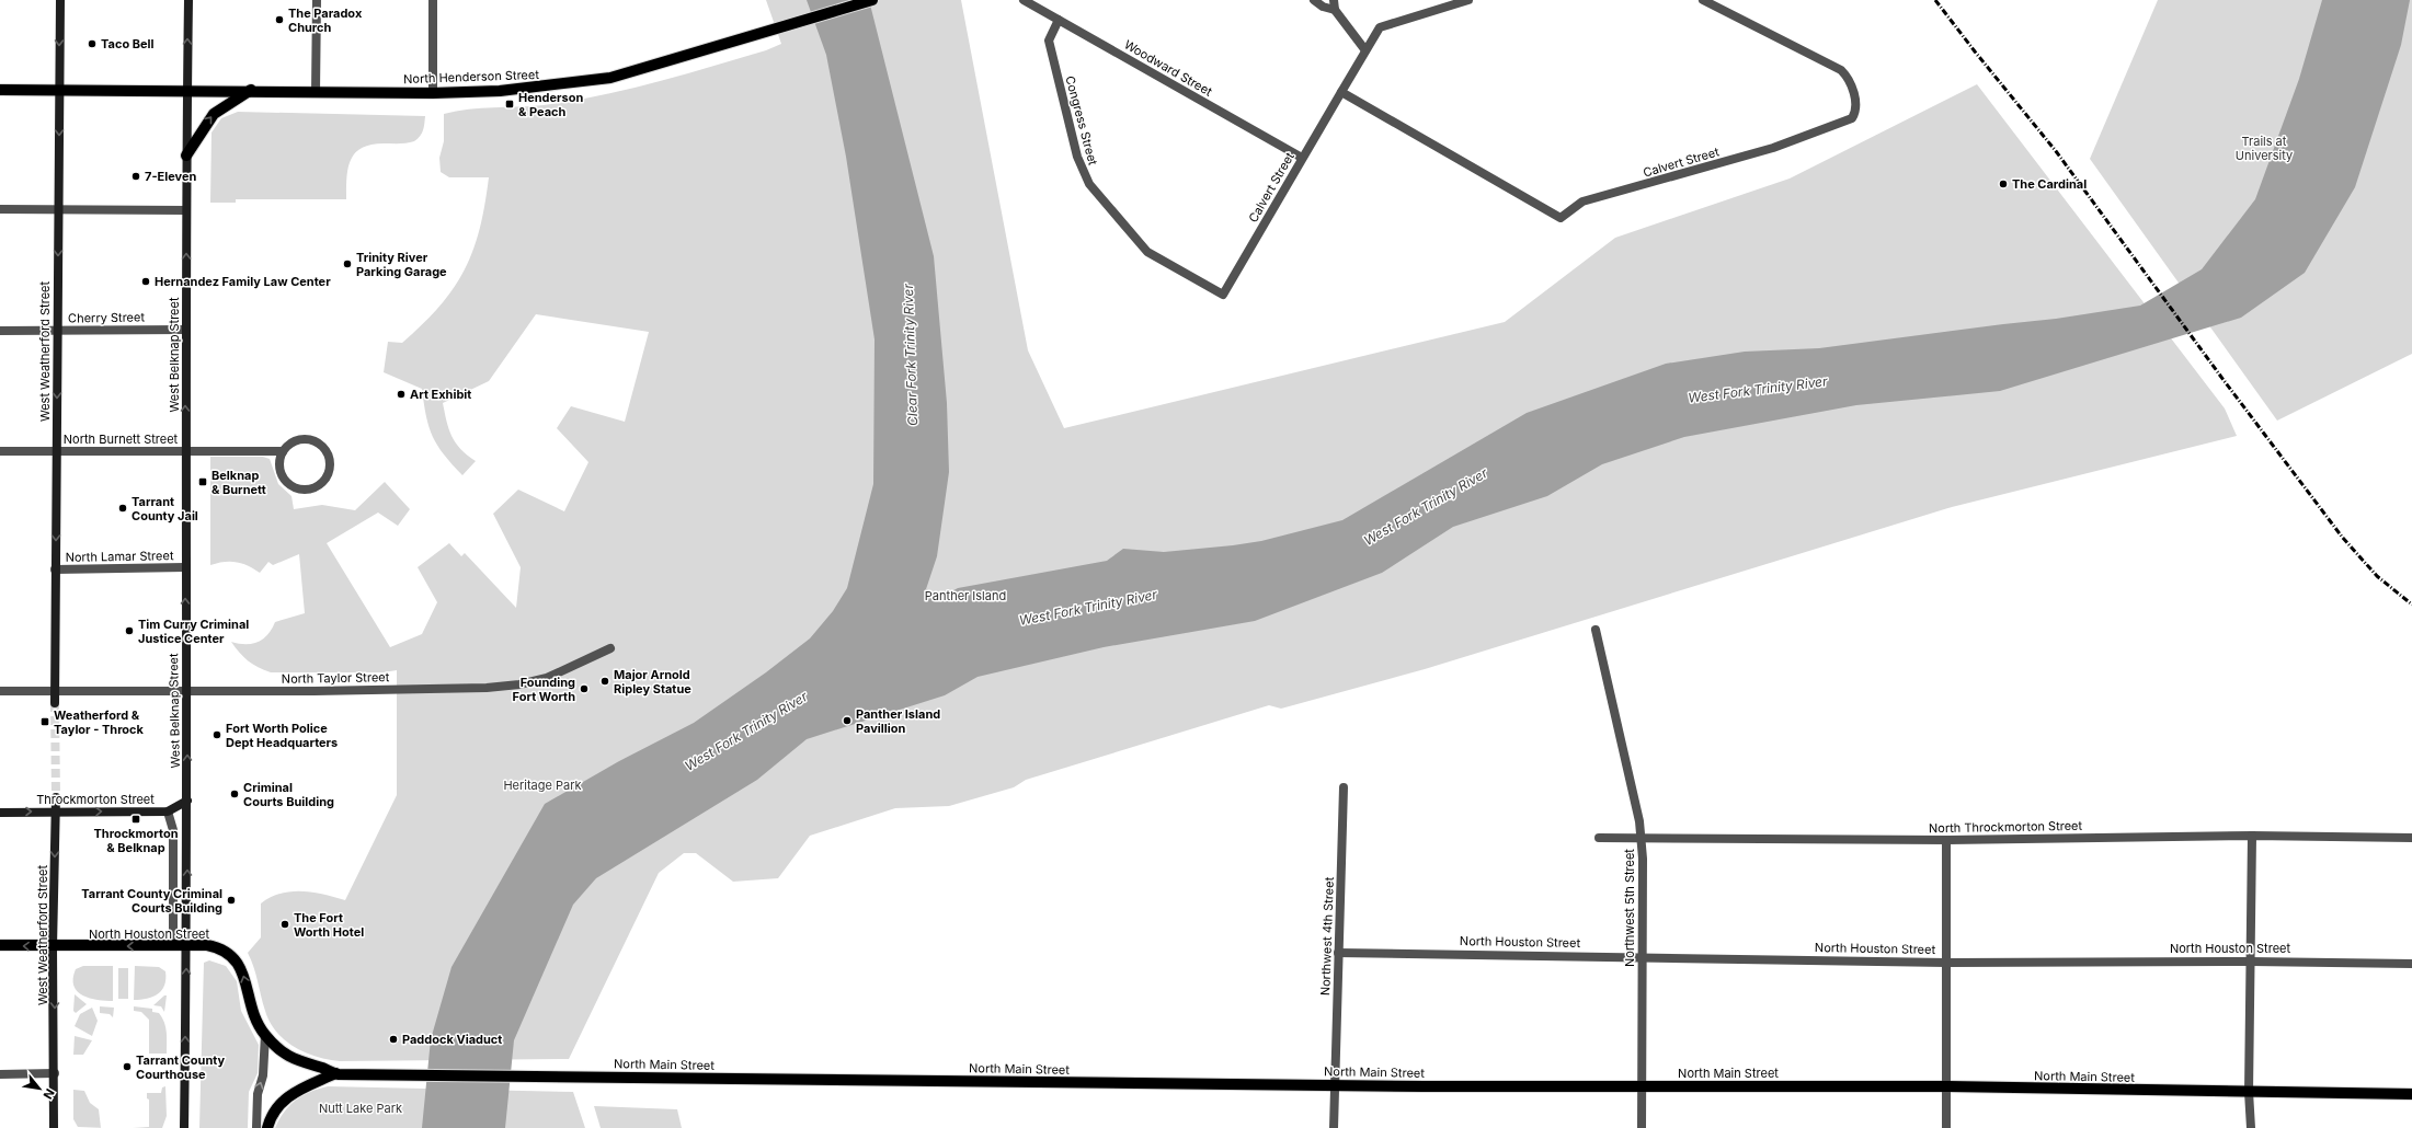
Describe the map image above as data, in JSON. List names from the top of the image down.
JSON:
{
  "streets": {
    "main road": [
      "North Henderson Street",
      "West Weatherford Street",
      "West Belknap Street",
      "Throckmorton Street",
      "North Houston Street",
      "North Main Street"
    ],
    "street": [
      "Woodward Street",
      "Congress Street",
      "Calvert Street",
      "Cherry Street",
      "North Burnett Street",
      "North Lamar Street",
      "North Taylor Street",
      "North Throckmorton Street",
      "Northwest 5th Street",
      "Northwest 4th Street"
    ]
  },
  "crossings": [
    ["Woodward Street", "Congress Street"],
    ["Woodward Street", "Calvert Street"],
    ["North Henderson Street", "West Weatherford Street"],
    ["North Henderson Street", "West Belknap Street"],
    ["Congress Street", "Calvert Street"],
    ["Cherry Street", "West Weatherford Street"],
    ["Cherry Street", "West Belknap Street"],
    ["West Weatherford Street", "North Burnett Street"],
    ["West Weatherford Street", "North Lamar Street"],
    ["West Weatherford Street", "North Taylor Street"],
    ["West Weatherford Street", "Throckmorton Street"],
    ["West Weatherford Street", "North Houston Street"],
    ["West Belknap Street", "North Burnett Street"],
    ["West Belknap Street", "North Lamar Street"],
    ["West Belknap Street", "North Taylor Street"],
    ["West Belknap Street", "Throckmorton Street"],
    ["West Belknap Street", "North Houston Street"],
    ["North Throckmorton Street", "Northwest 5th Street"],
    ["Northwest 5th Street", "North Houston Street"],
    ["Northwest 5th Street", "North Main Street"],
    ["North Houston Street", "Northwest 4th Street"],
    ["North Houston Street", "North Main Street"],
    ["Northwest 4th Street", "North Main Street"]
  ],
  "one_way": ["West Weatherford Street", "West Belknap Street", "Throckmorton Street"],
  "water": ["Clear Fork Trinity River", "West Fork Trinity River"],
  "parks": [
    "Trails at University",
    "Panther Island",
    "Heritage Park",
    "Nutt Lake Park"
  ],
  "places": {
    "other": [
      "The Paradox Church",
      "Taco Bell",
      "7-Eleven",
      "The Cardinal",
      "Trinity River Parking Garage",
      "Hernandez Family Law Center",
      "Art Exhibit",
      "Tarrant County Jail",
      "Tim Curry Criminal Justice Center",
      "Major Arnold Ripley Statue",
      "Founding Fort Worth",
      "Panther Island Pavillion",
      "Fort Worth Police Dept Headquarters",
      "Criminal Courts Building",
      "Tarrant County Criminal Courts Building",
      "The Fort Worth Hotel",
      "Paddock Viaduct",
      "Tarrant County Courthouse"
    ],
    "transit": [
      "Henderson & Peach",
      "Belknap & Burnett",
      "Weatherford & Taylor - Throck",
      "Throckmorton & Belknap"
    ]
  },
  "north": "bottom right"
}
